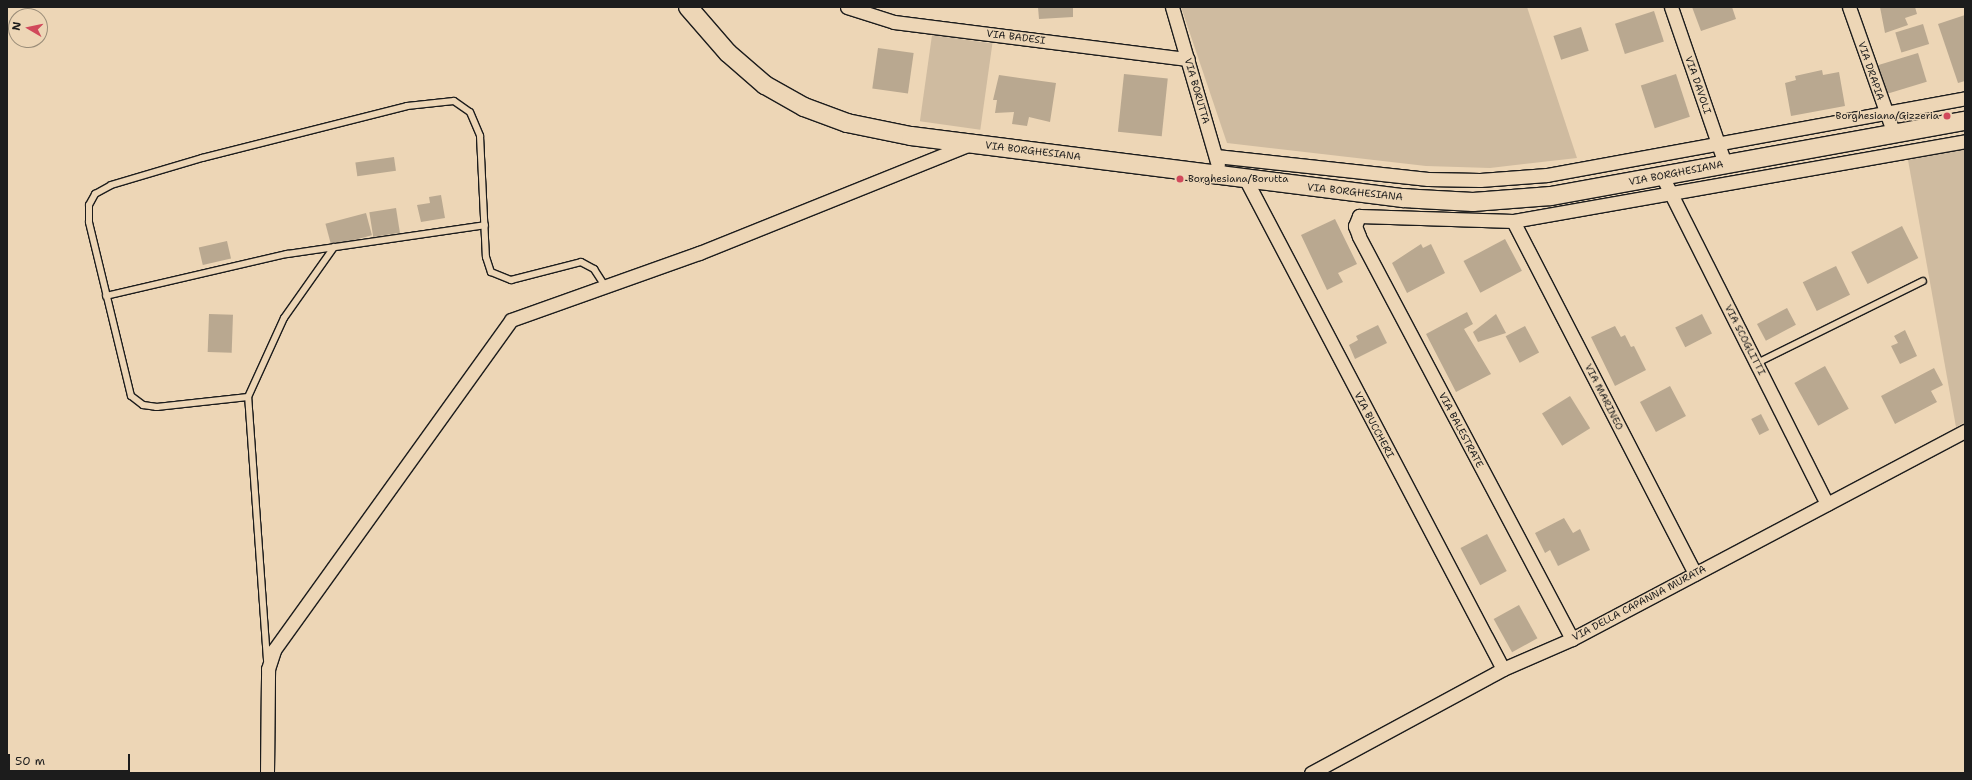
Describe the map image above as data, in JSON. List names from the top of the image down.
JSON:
{
  "streets": {
    "street": [
      "VIA BADESI",
      "VIA DRAPIA",
      "VIA DAVOLI",
      "VIA BORUTTA",
      "VIA BORGHESIANA",
      "VIA SCOGLITTI",
      "VIA MARINEO",
      "VIA BUCCHERI",
      "VIA BALESTRATE",
      "VIA DELLA CAPANNA MURATA"
    ]
  },
  "crossings": [
    ["VIA BADESI", "VIA BORUTTA"],
    ["VIA DRAPIA", "VIA BORGHESIANA"],
    ["VIA DAVOLI", "VIA BORGHESIANA"],
    ["VIA BORUTTA", "VIA BORGHESIANA"],
    ["VIA BORGHESIANA", "VIA SCOGLITTI"],
    ["VIA BORGHESIANA", "VIA MARINEO"],
    ["VIA BORGHESIANA", "VIA BUCCHERI"],
    ["VIA BORGHESIANA", "VIA BALESTRATE"],
    ["VIA SCOGLITTI", "VIA DELLA CAPANNA MURATA"],
    ["VIA MARINEO", "VIA DELLA CAPANNA MURATA"],
    ["VIA BUCCHERI", "VIA DELLA CAPANNA MURATA"],
    ["VIA BALESTRATE", "VIA DELLA CAPANNA MURATA"]
  ],
  "places": ["Borghesiana/Gizzeria", "Borghesiana/Borutta"],
  "scale_bar": "50 m",
  "north": "left"
}
